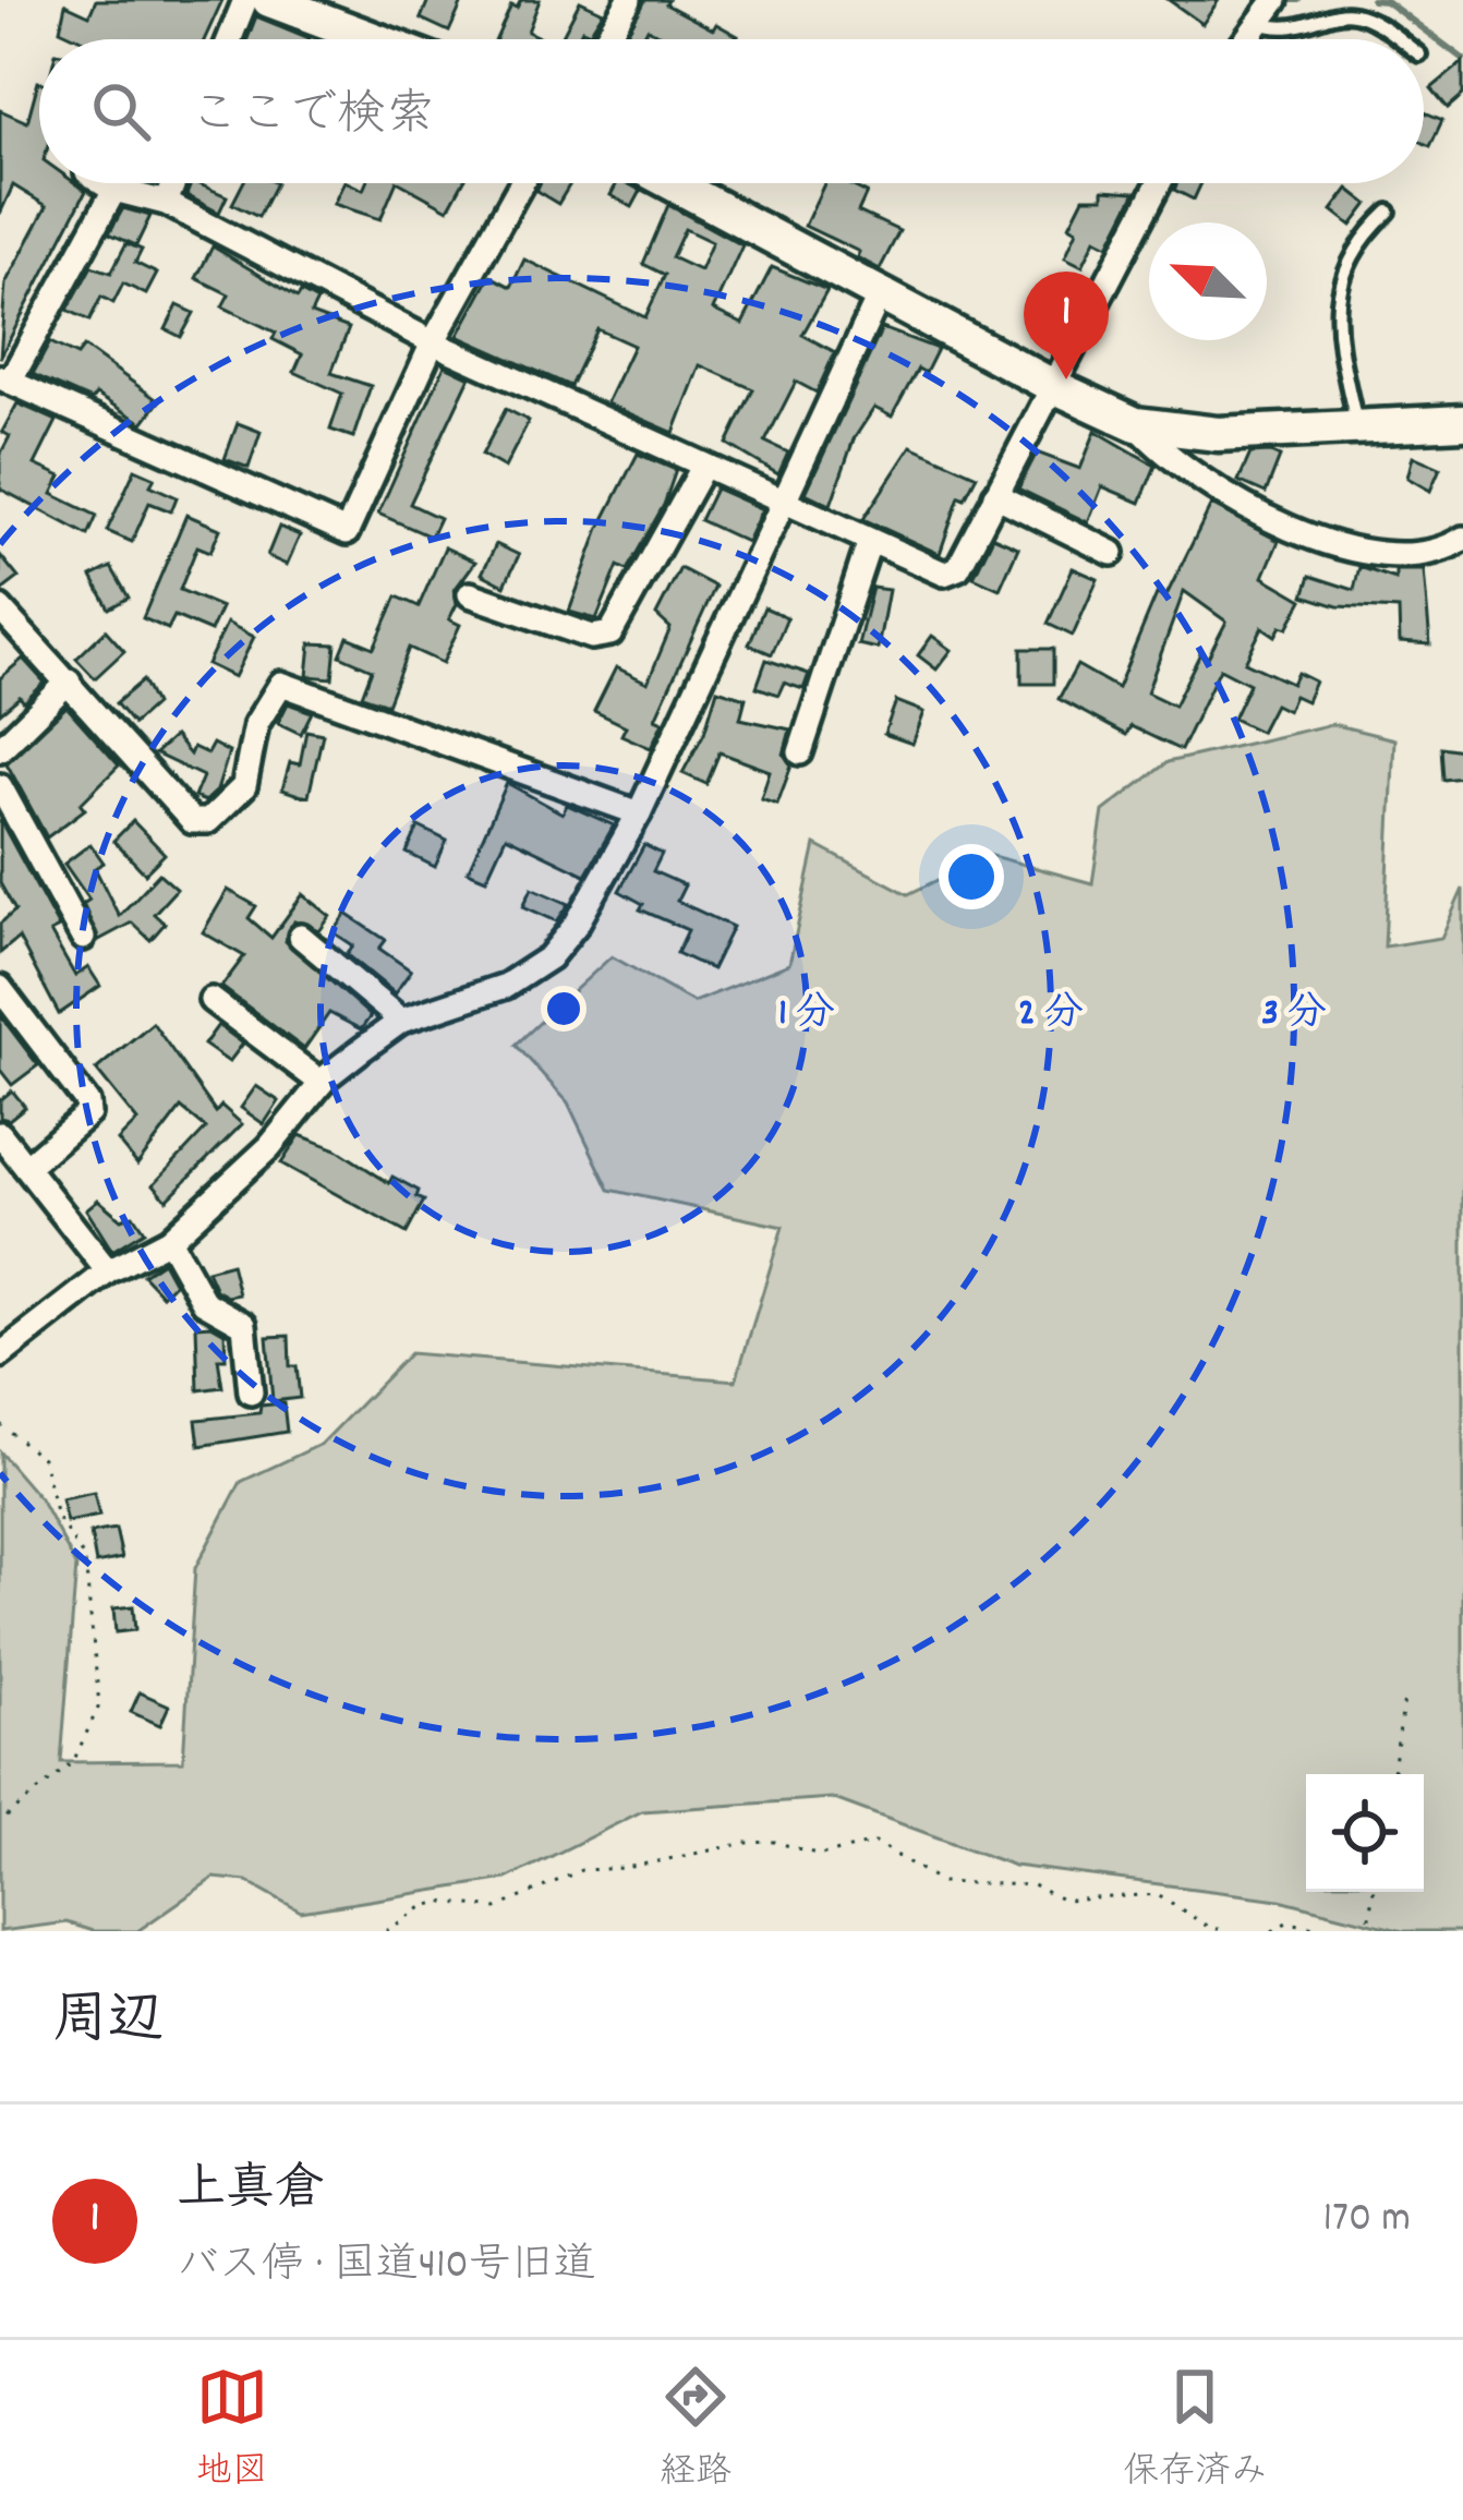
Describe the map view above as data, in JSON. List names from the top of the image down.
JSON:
{
  "north": "top left",
  "page": {
    "search": "ここで検索",
    "pins": "1",
    "heading": "周辺",
    "list": [
      {
        "mark": "1",
        "name": "上真倉",
        "note": "バス停 · 国道410号旧道",
        "value": "170 m"
      }
    ],
    "nav": ["地図", "経路", "保存済み"]
  },
  "rings": ["1 分", "2 分", "3 分"]
}
